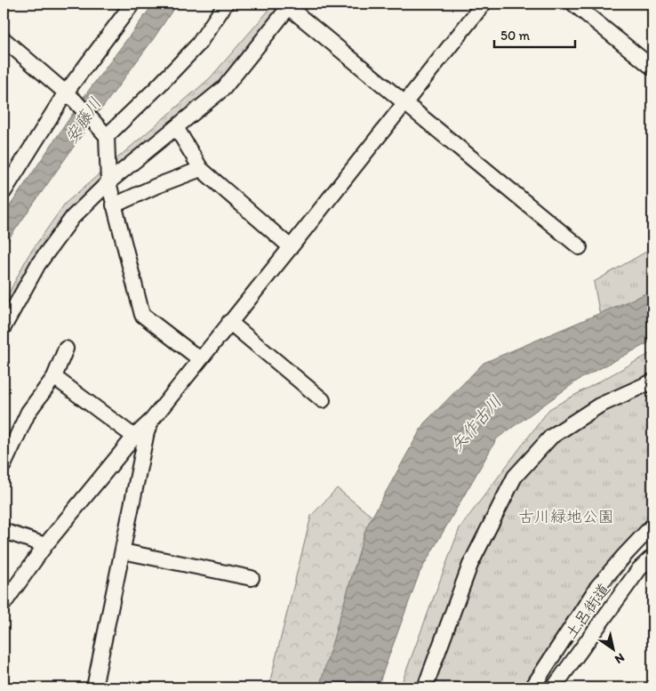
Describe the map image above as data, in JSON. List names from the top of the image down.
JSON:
{
  "streets": {
    "street": ["土呂街道"]
  },
  "water": ["安藤川", "矢作古川"],
  "parks": ["古川緑地公園"],
  "scale_bar": "50 m",
  "north": "bottom right"
}
